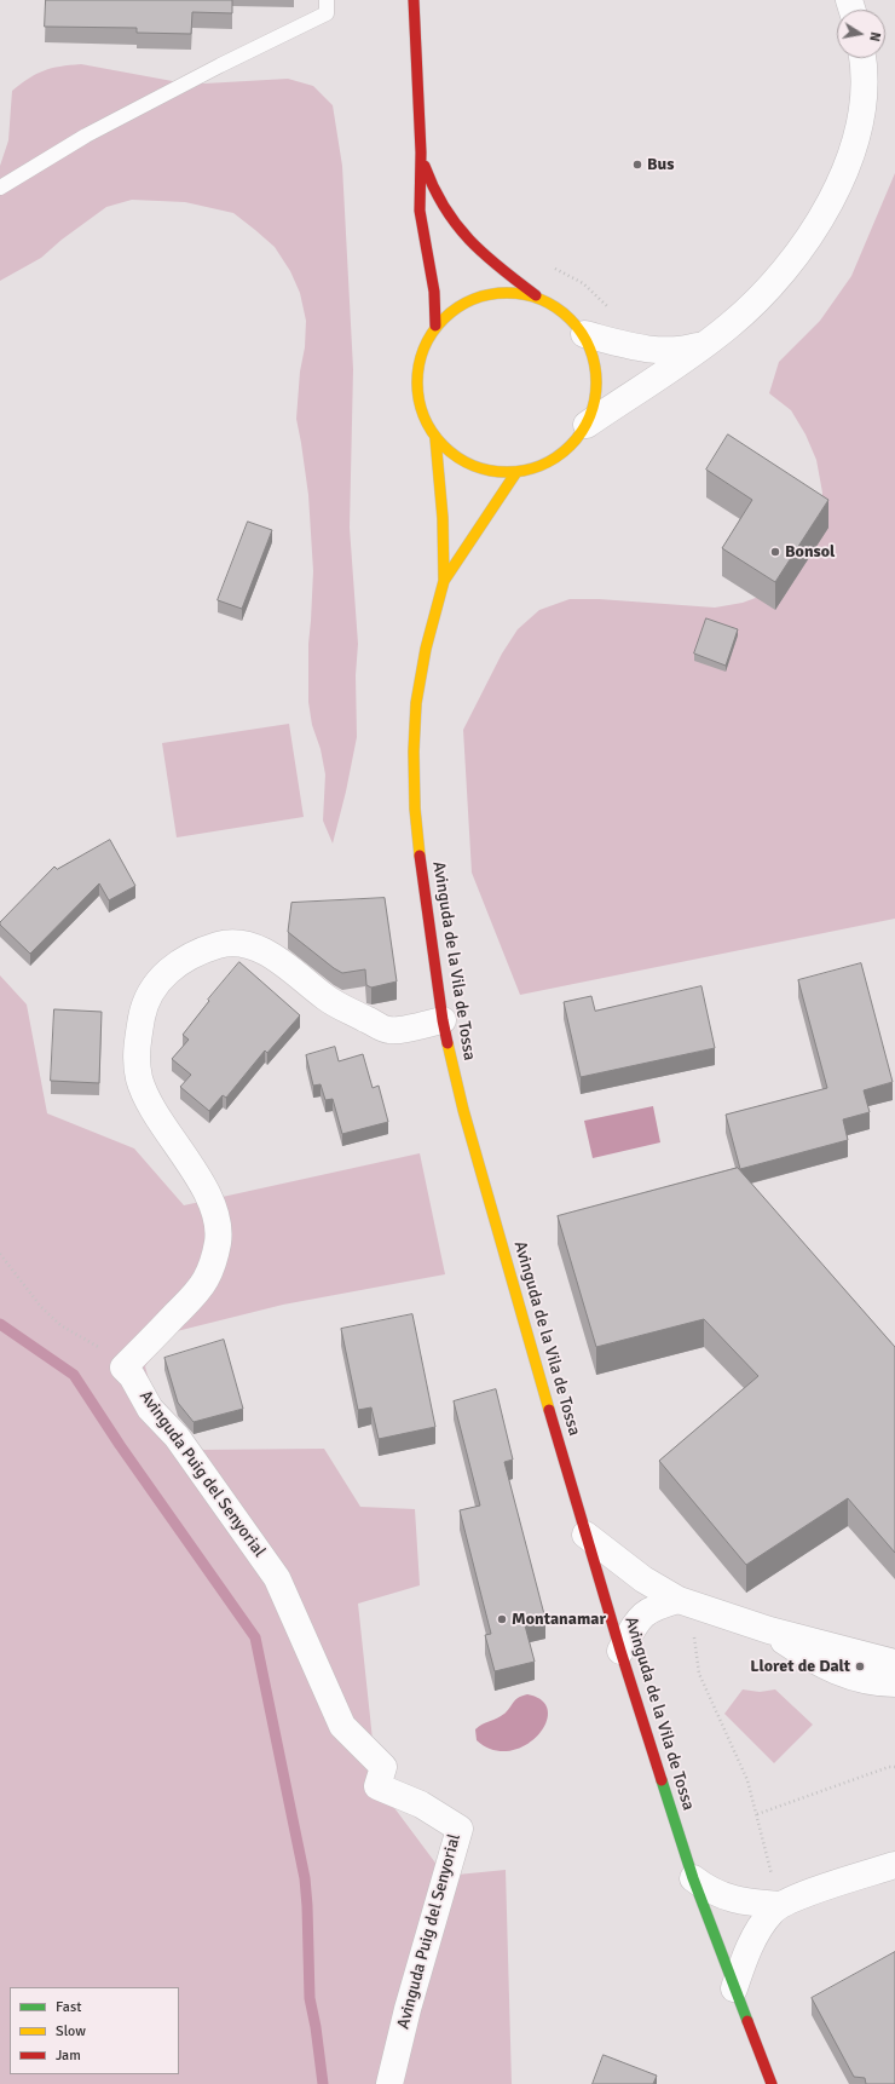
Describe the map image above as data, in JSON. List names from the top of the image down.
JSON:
{
  "streets": {
    "main road": ["Avinguda de la Vila de Tossa"],
    "street": ["Avinguda Puig del Senyorial"]
  },
  "places": [
    "Bus",
    "Bonsol",
    "Montanamar",
    "Lloret de Dalt"
  ],
  "legend": ["Fast", "Slow", "Jam"],
  "north": "right"
}
